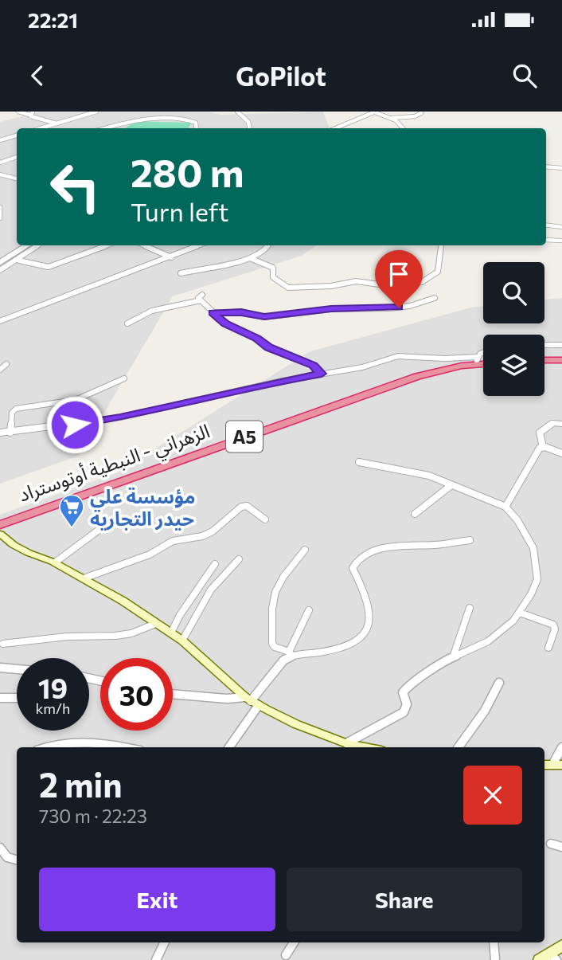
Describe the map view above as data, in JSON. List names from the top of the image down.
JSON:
{
  "streets": {
    "highway": ["A5", "الزهراني - النبطية أوتوستراد"]
  },
  "places": {
    "supermarket": ["مؤسسة علي حيدر التجاريه"]
  },
  "page": {
    "status": "22:21",
    "header": "GoPilot",
    "turn": ["280 m", "Turn left"],
    "speed": "19 km/h",
    "limit": "30",
    "heading": ["2 min", "730 m · 22:23"],
    "buttons": ["Exit", "Share"]
  }
}
